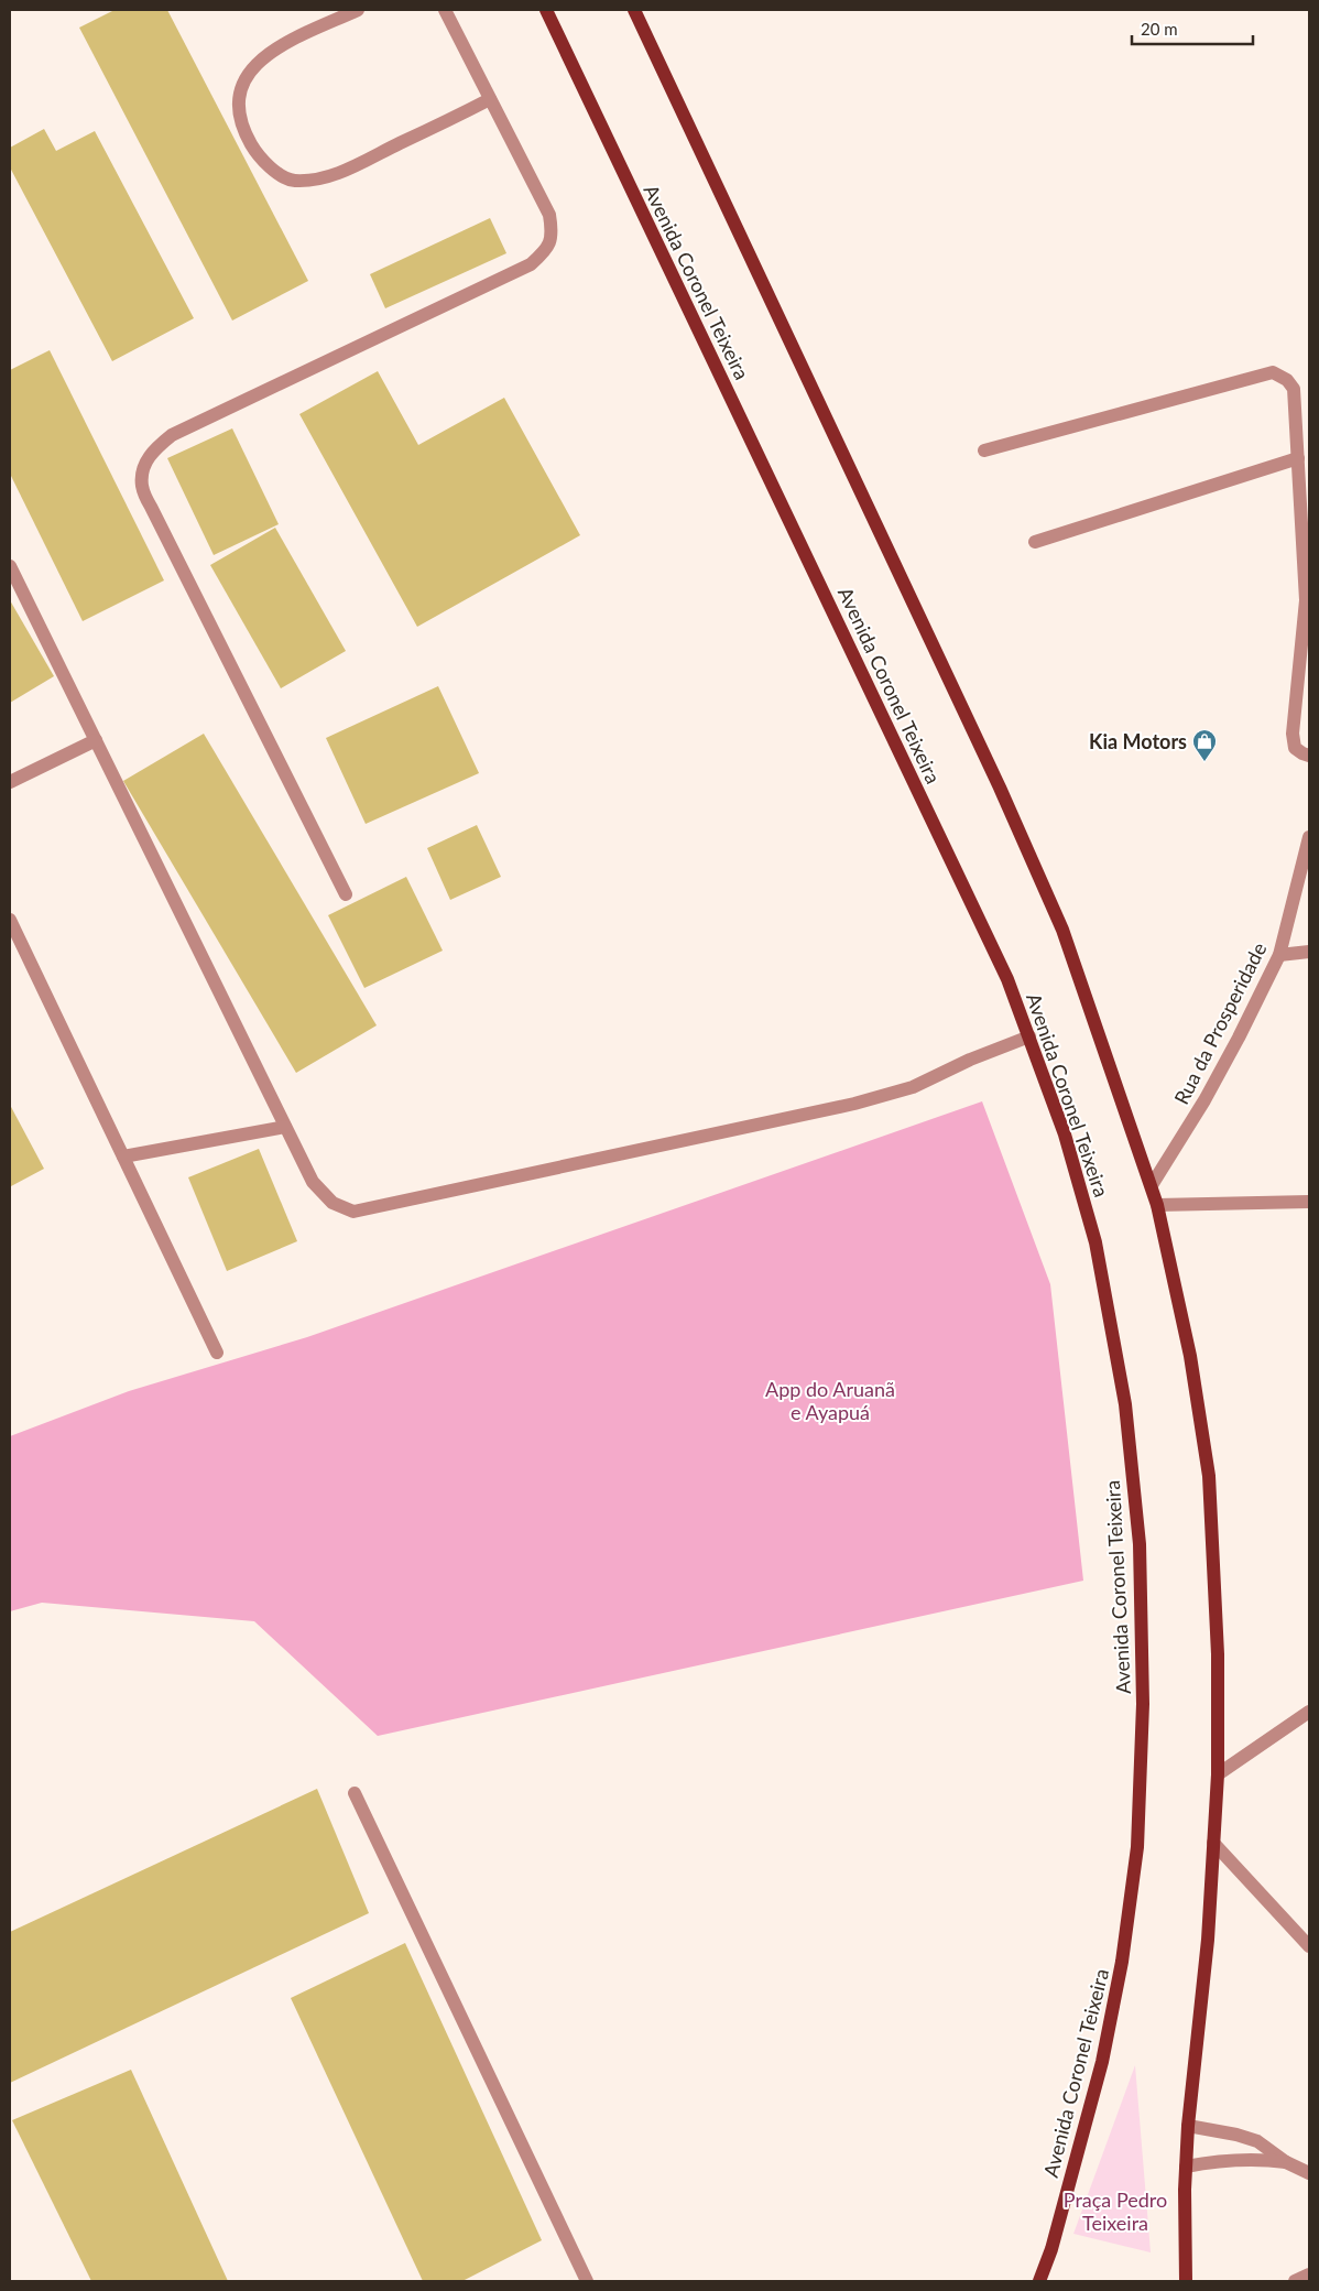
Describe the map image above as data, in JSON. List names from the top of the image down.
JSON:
{
  "streets": {
    "main road": ["Avenida Coronel Teixeira"],
    "street": ["Rua da Prosperidade"]
  },
  "parks": ["App do Aruanã e Ayapuá", "Praça Pedro Teixeira"],
  "places": {
    "shop": ["Kia Motors"]
  },
  "scale_bar": "20 m"
}
